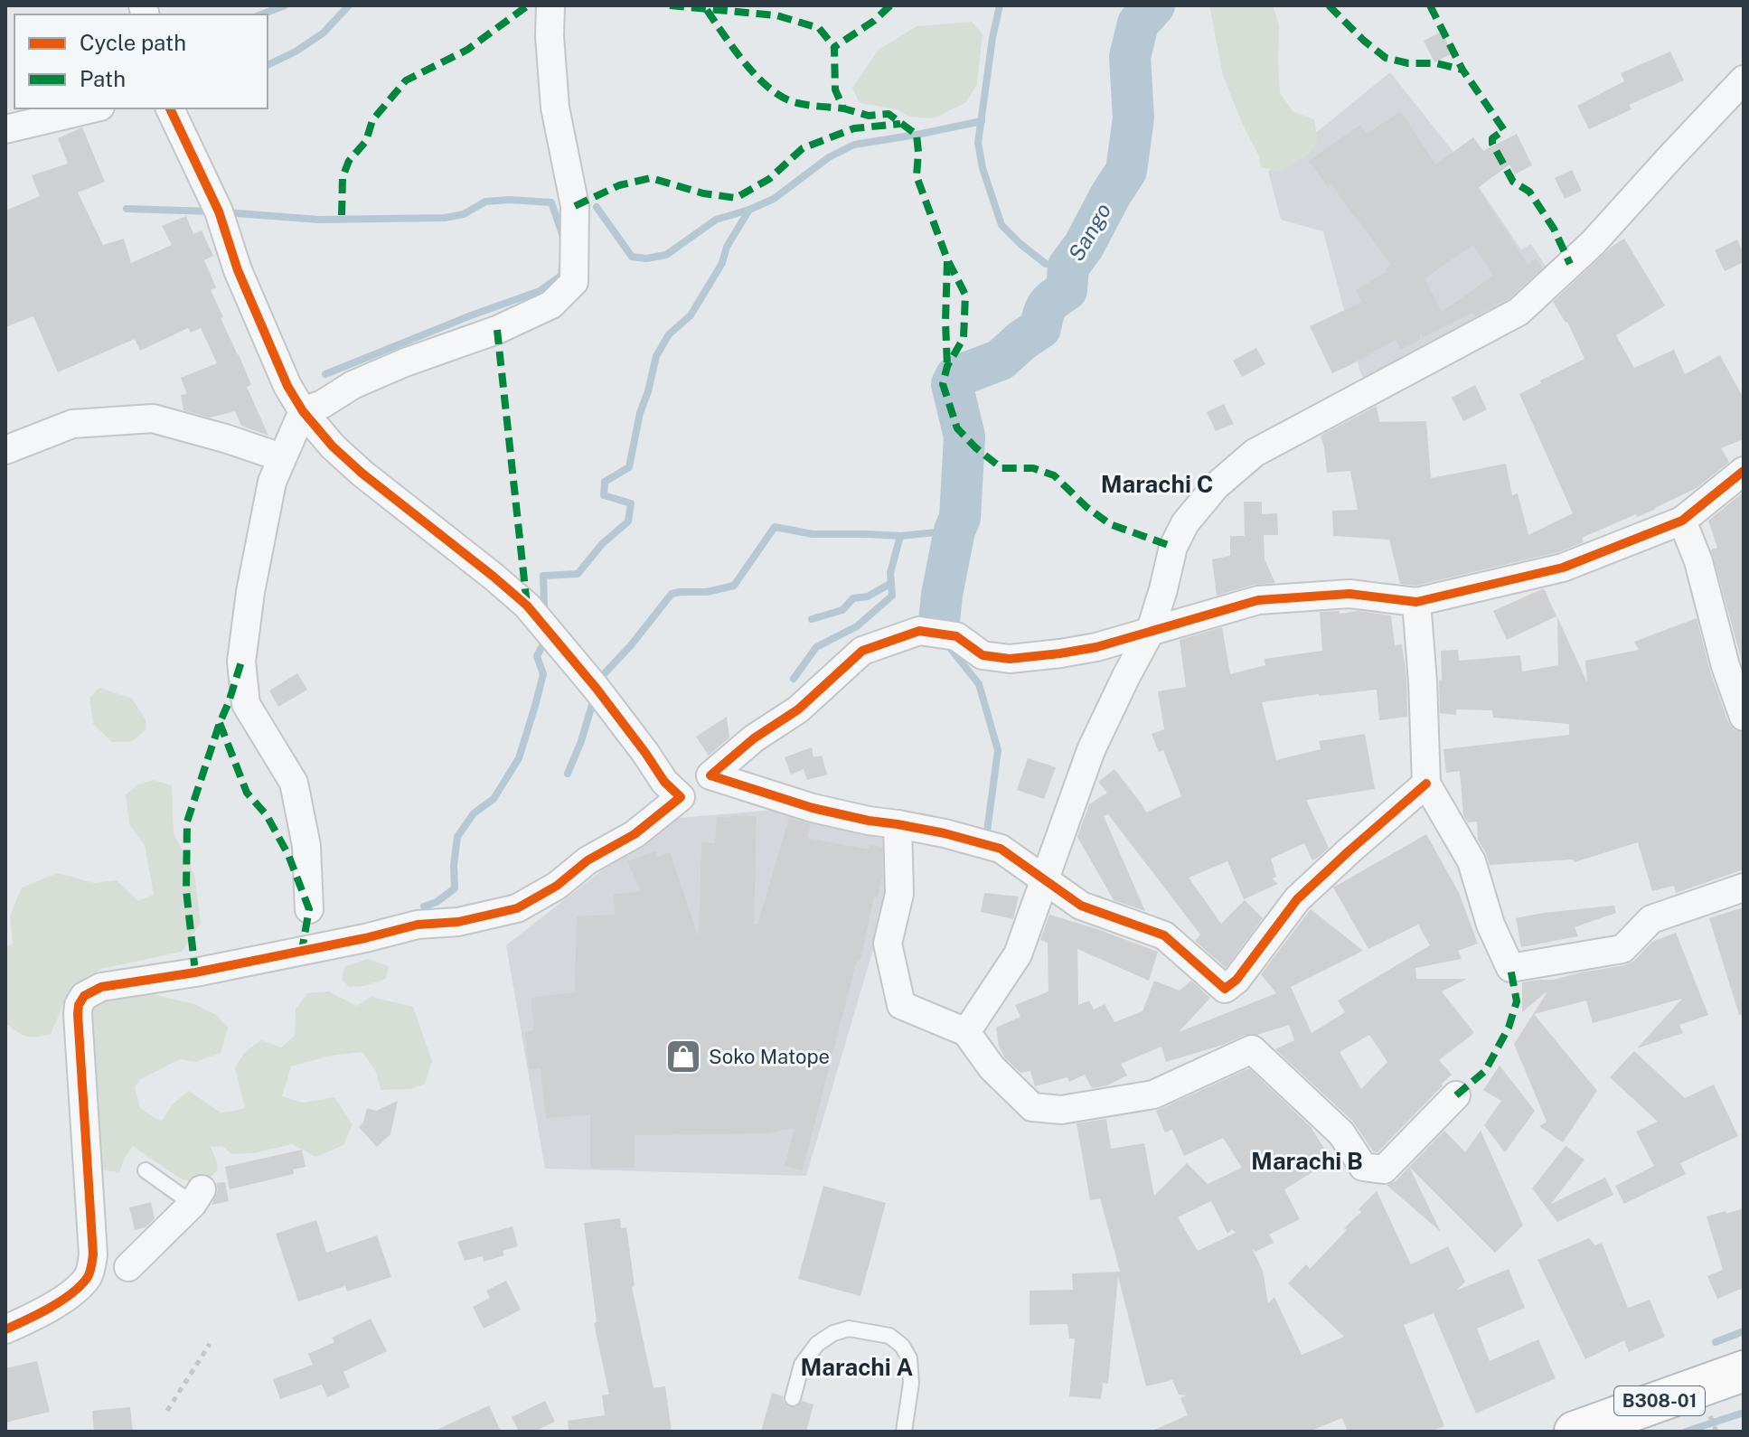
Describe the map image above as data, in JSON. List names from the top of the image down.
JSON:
{
  "streets": {
    "highway": ["B308-01"]
  },
  "districts": ["Marachi C", "Marachi B", "Marachi A"],
  "water": ["Sango"],
  "places": {
    "shop": ["Soko Matope"]
  },
  "legend": ["Cycle path", "Path"]
}
